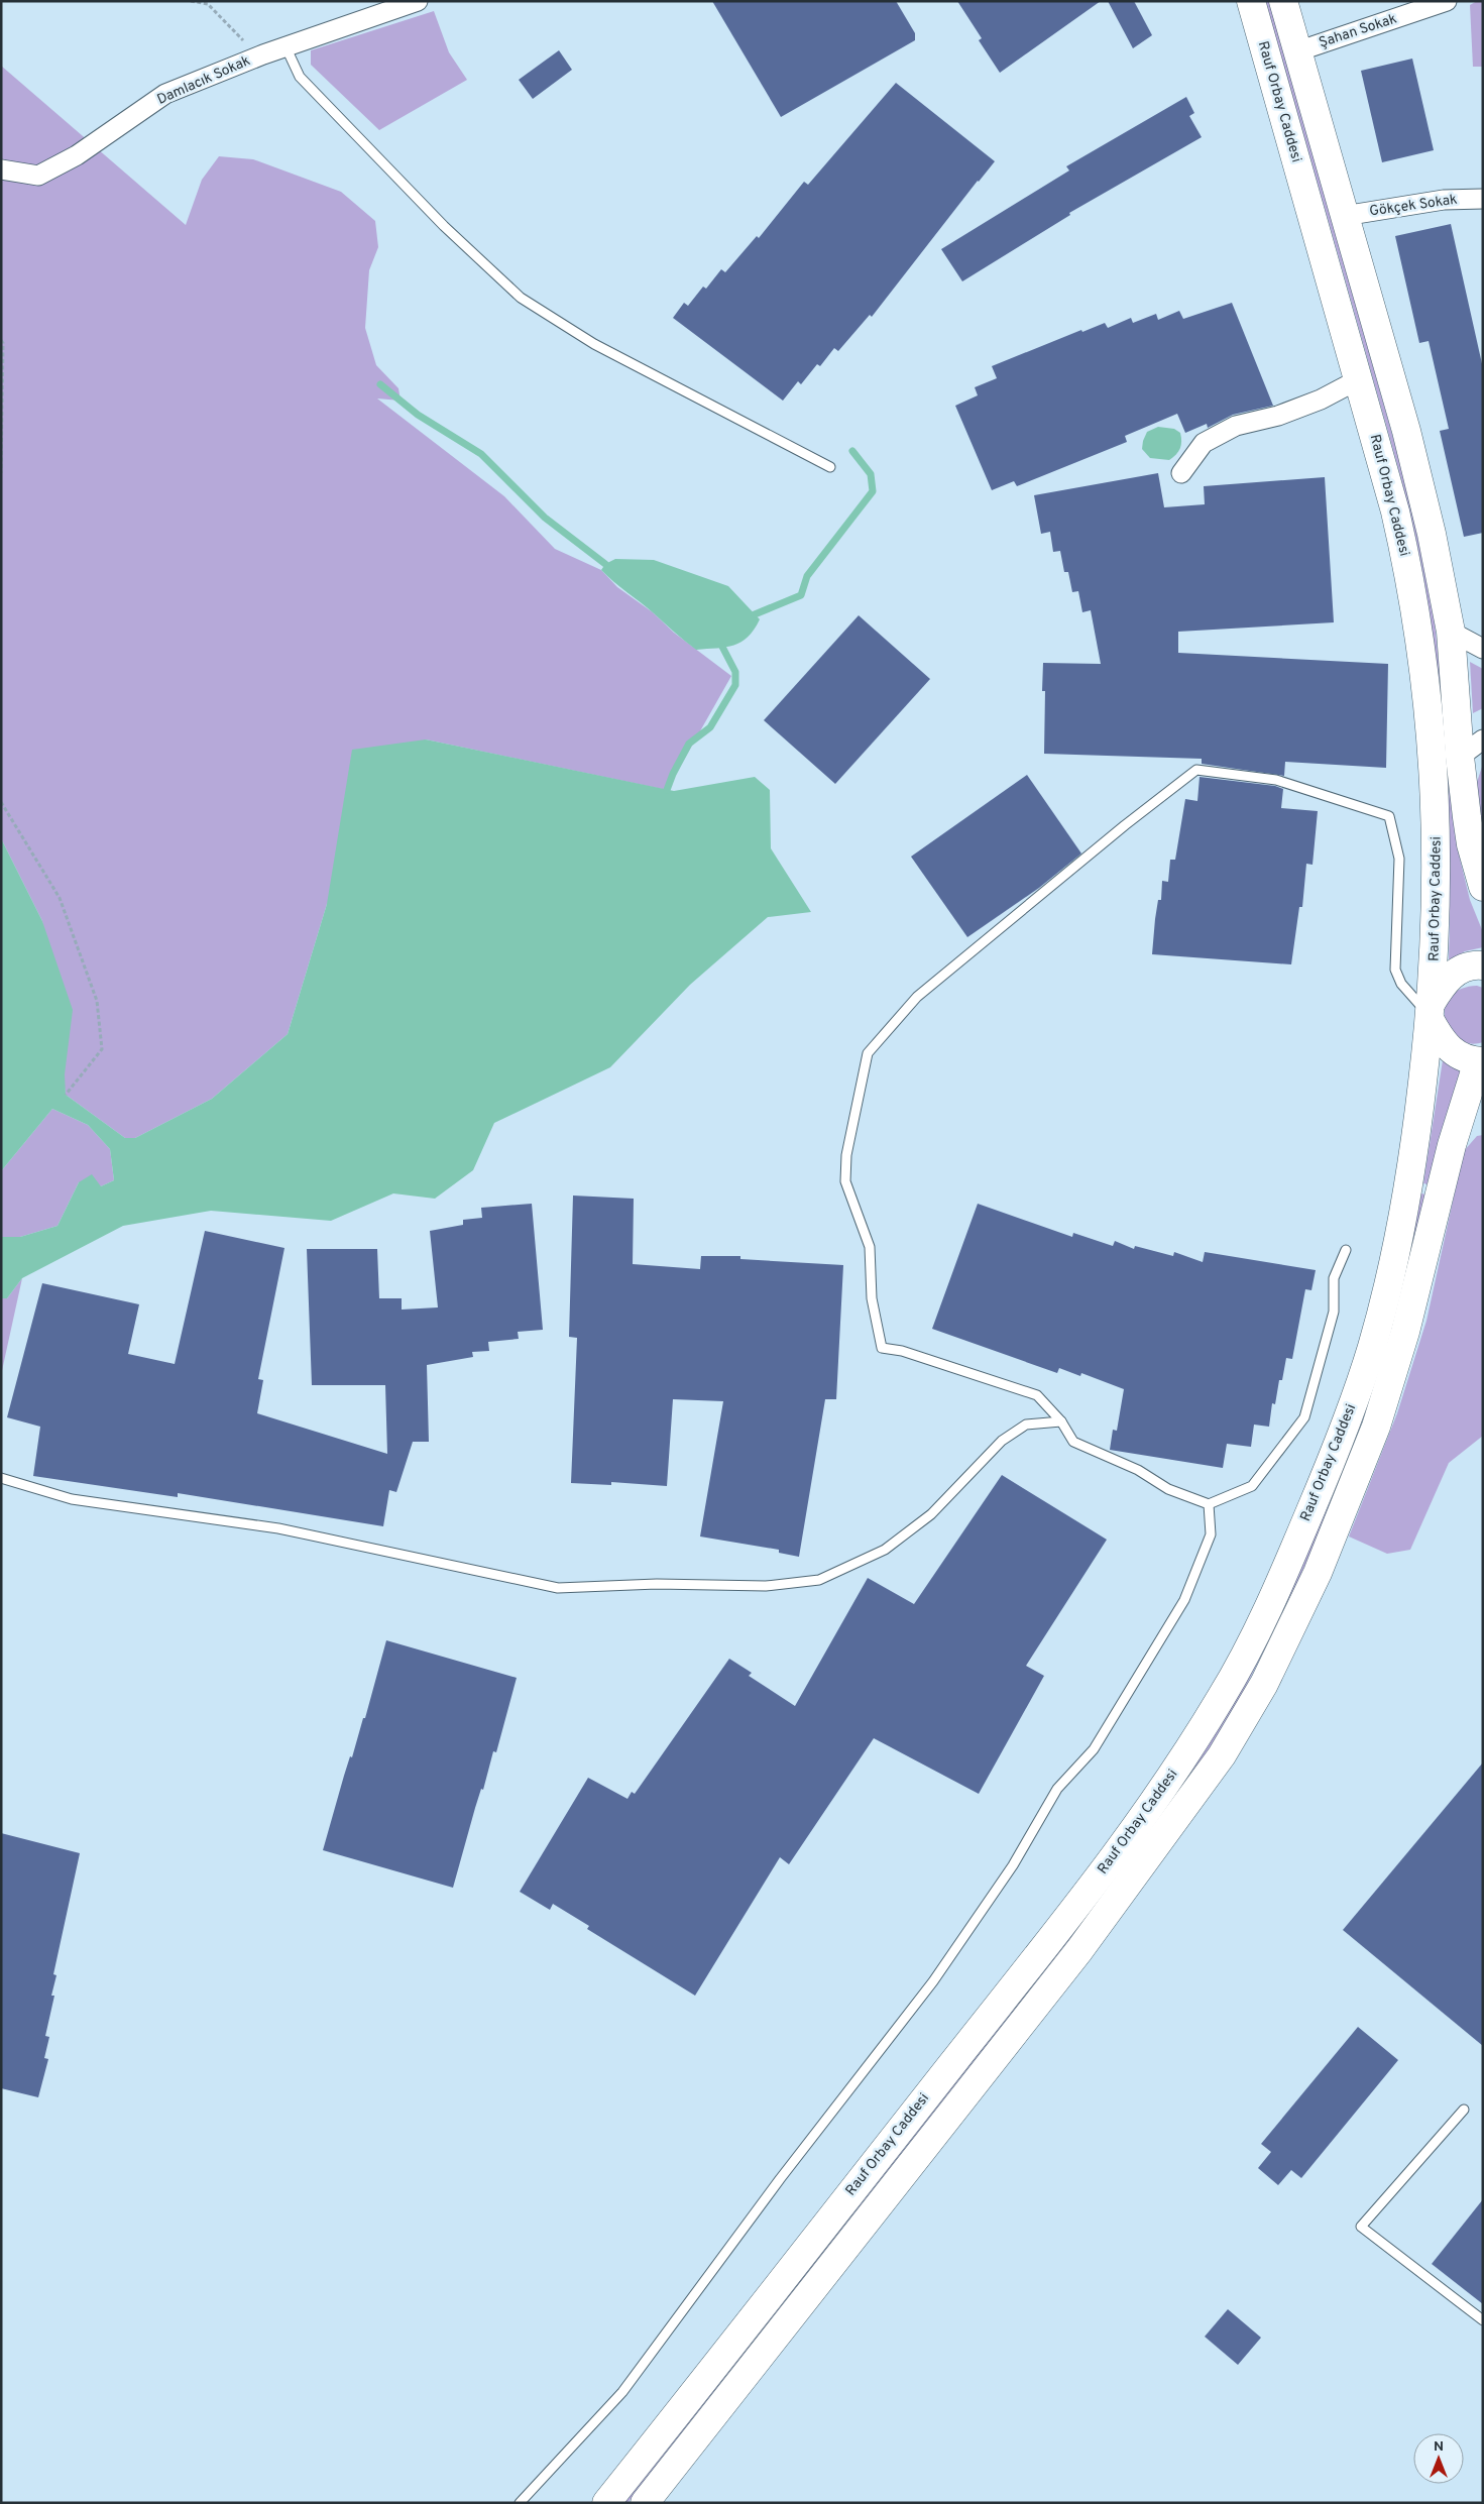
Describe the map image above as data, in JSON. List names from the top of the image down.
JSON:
{
  "streets": {
    "main road": ["Rauf Orbay Caddesi"],
    "street": ["Şahan Sokak", "Damlacık Sokak", "Gökçek Sokak"]
  },
  "north": "top"
}
